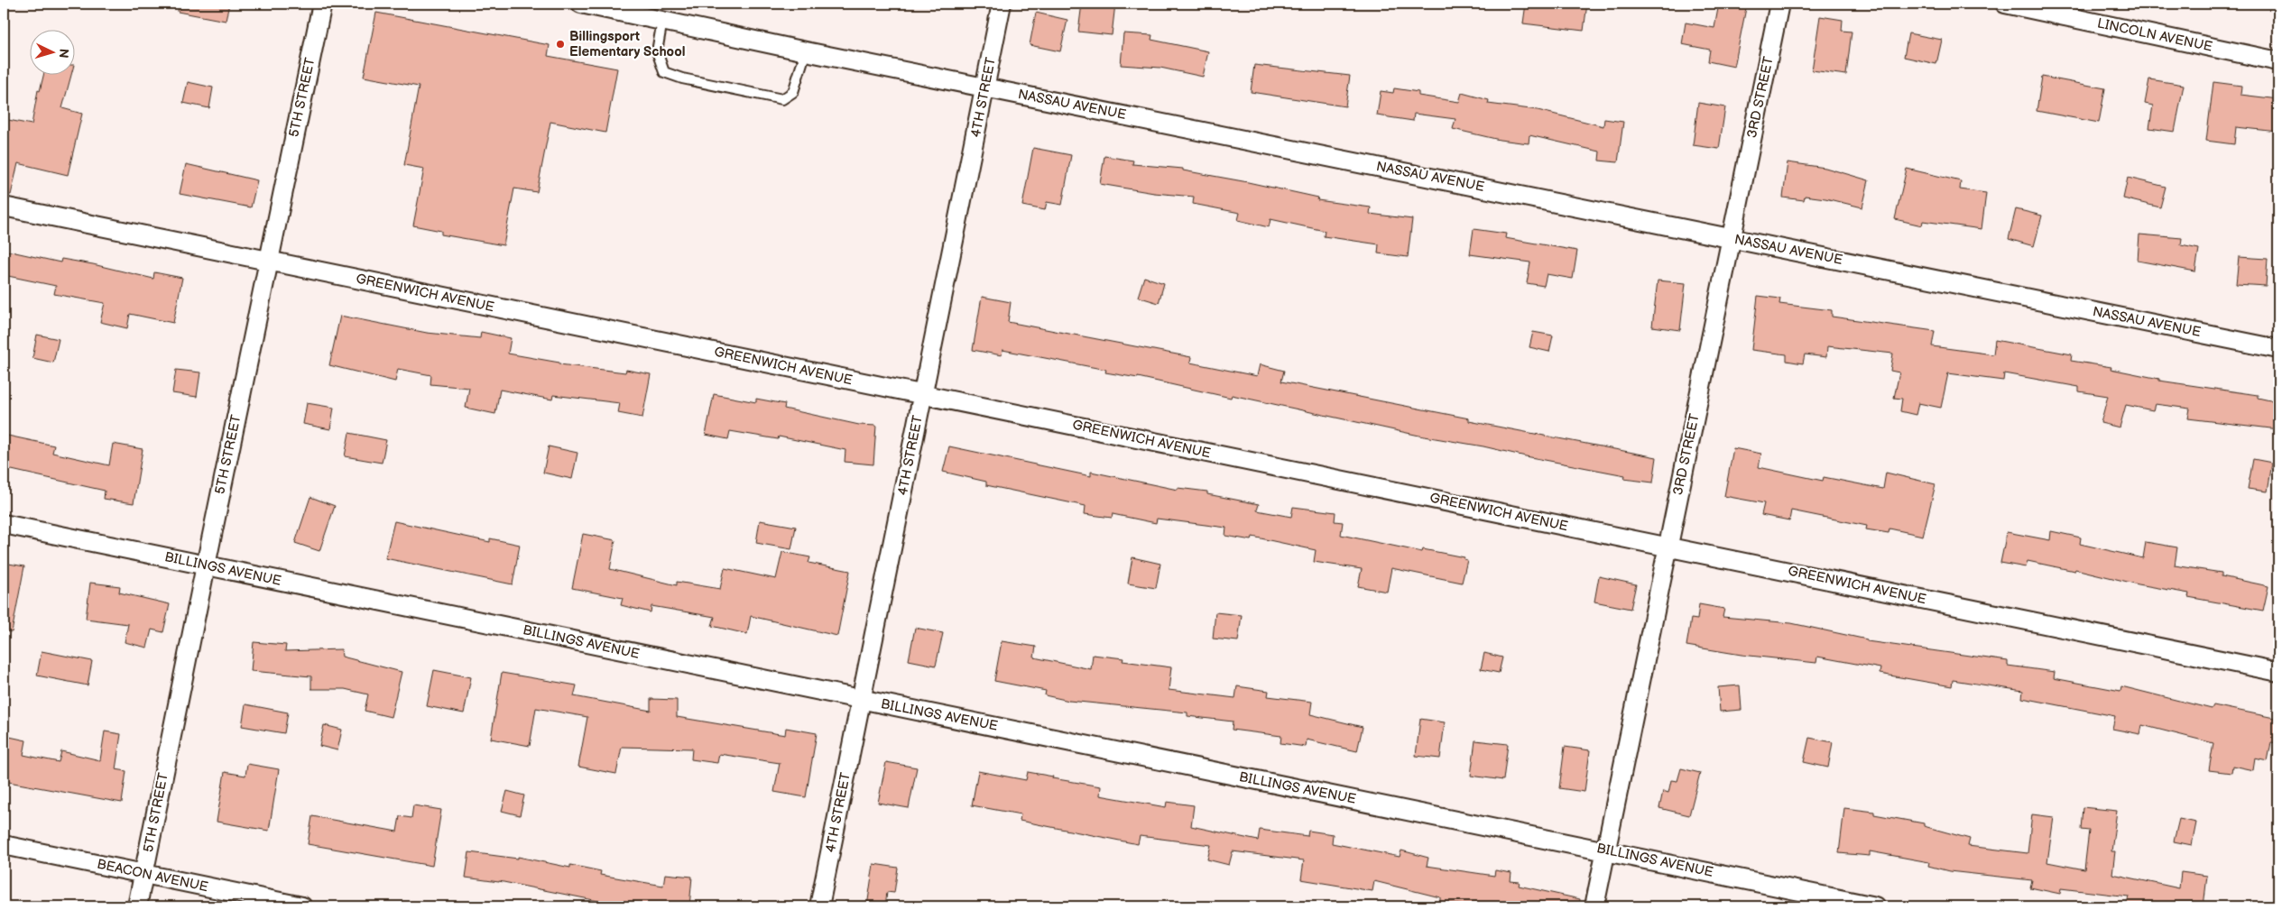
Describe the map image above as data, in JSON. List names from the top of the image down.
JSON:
{
  "streets": {
    "street": [
      "LINCOLN AVENUE",
      "5TH STREET",
      "4TH STREET",
      "3RD STREET",
      "NASSAU AVENUE",
      "GREENWICH AVENUE",
      "BILLINGS AVENUE",
      "BEACON AVENUE"
    ]
  },
  "crossings": [
    ["5TH STREET", "GREENWICH AVENUE"],
    ["5TH STREET", "BILLINGS AVENUE"],
    ["5TH STREET", "BEACON AVENUE"],
    ["4TH STREET", "NASSAU AVENUE"],
    ["4TH STREET", "GREENWICH AVENUE"],
    ["4TH STREET", "BILLINGS AVENUE"],
    ["3RD STREET", "NASSAU AVENUE"],
    ["3RD STREET", "GREENWICH AVENUE"],
    ["3RD STREET", "BILLINGS AVENUE"]
  ],
  "places": ["Billingsport Elementary School"],
  "north": "right"
}
